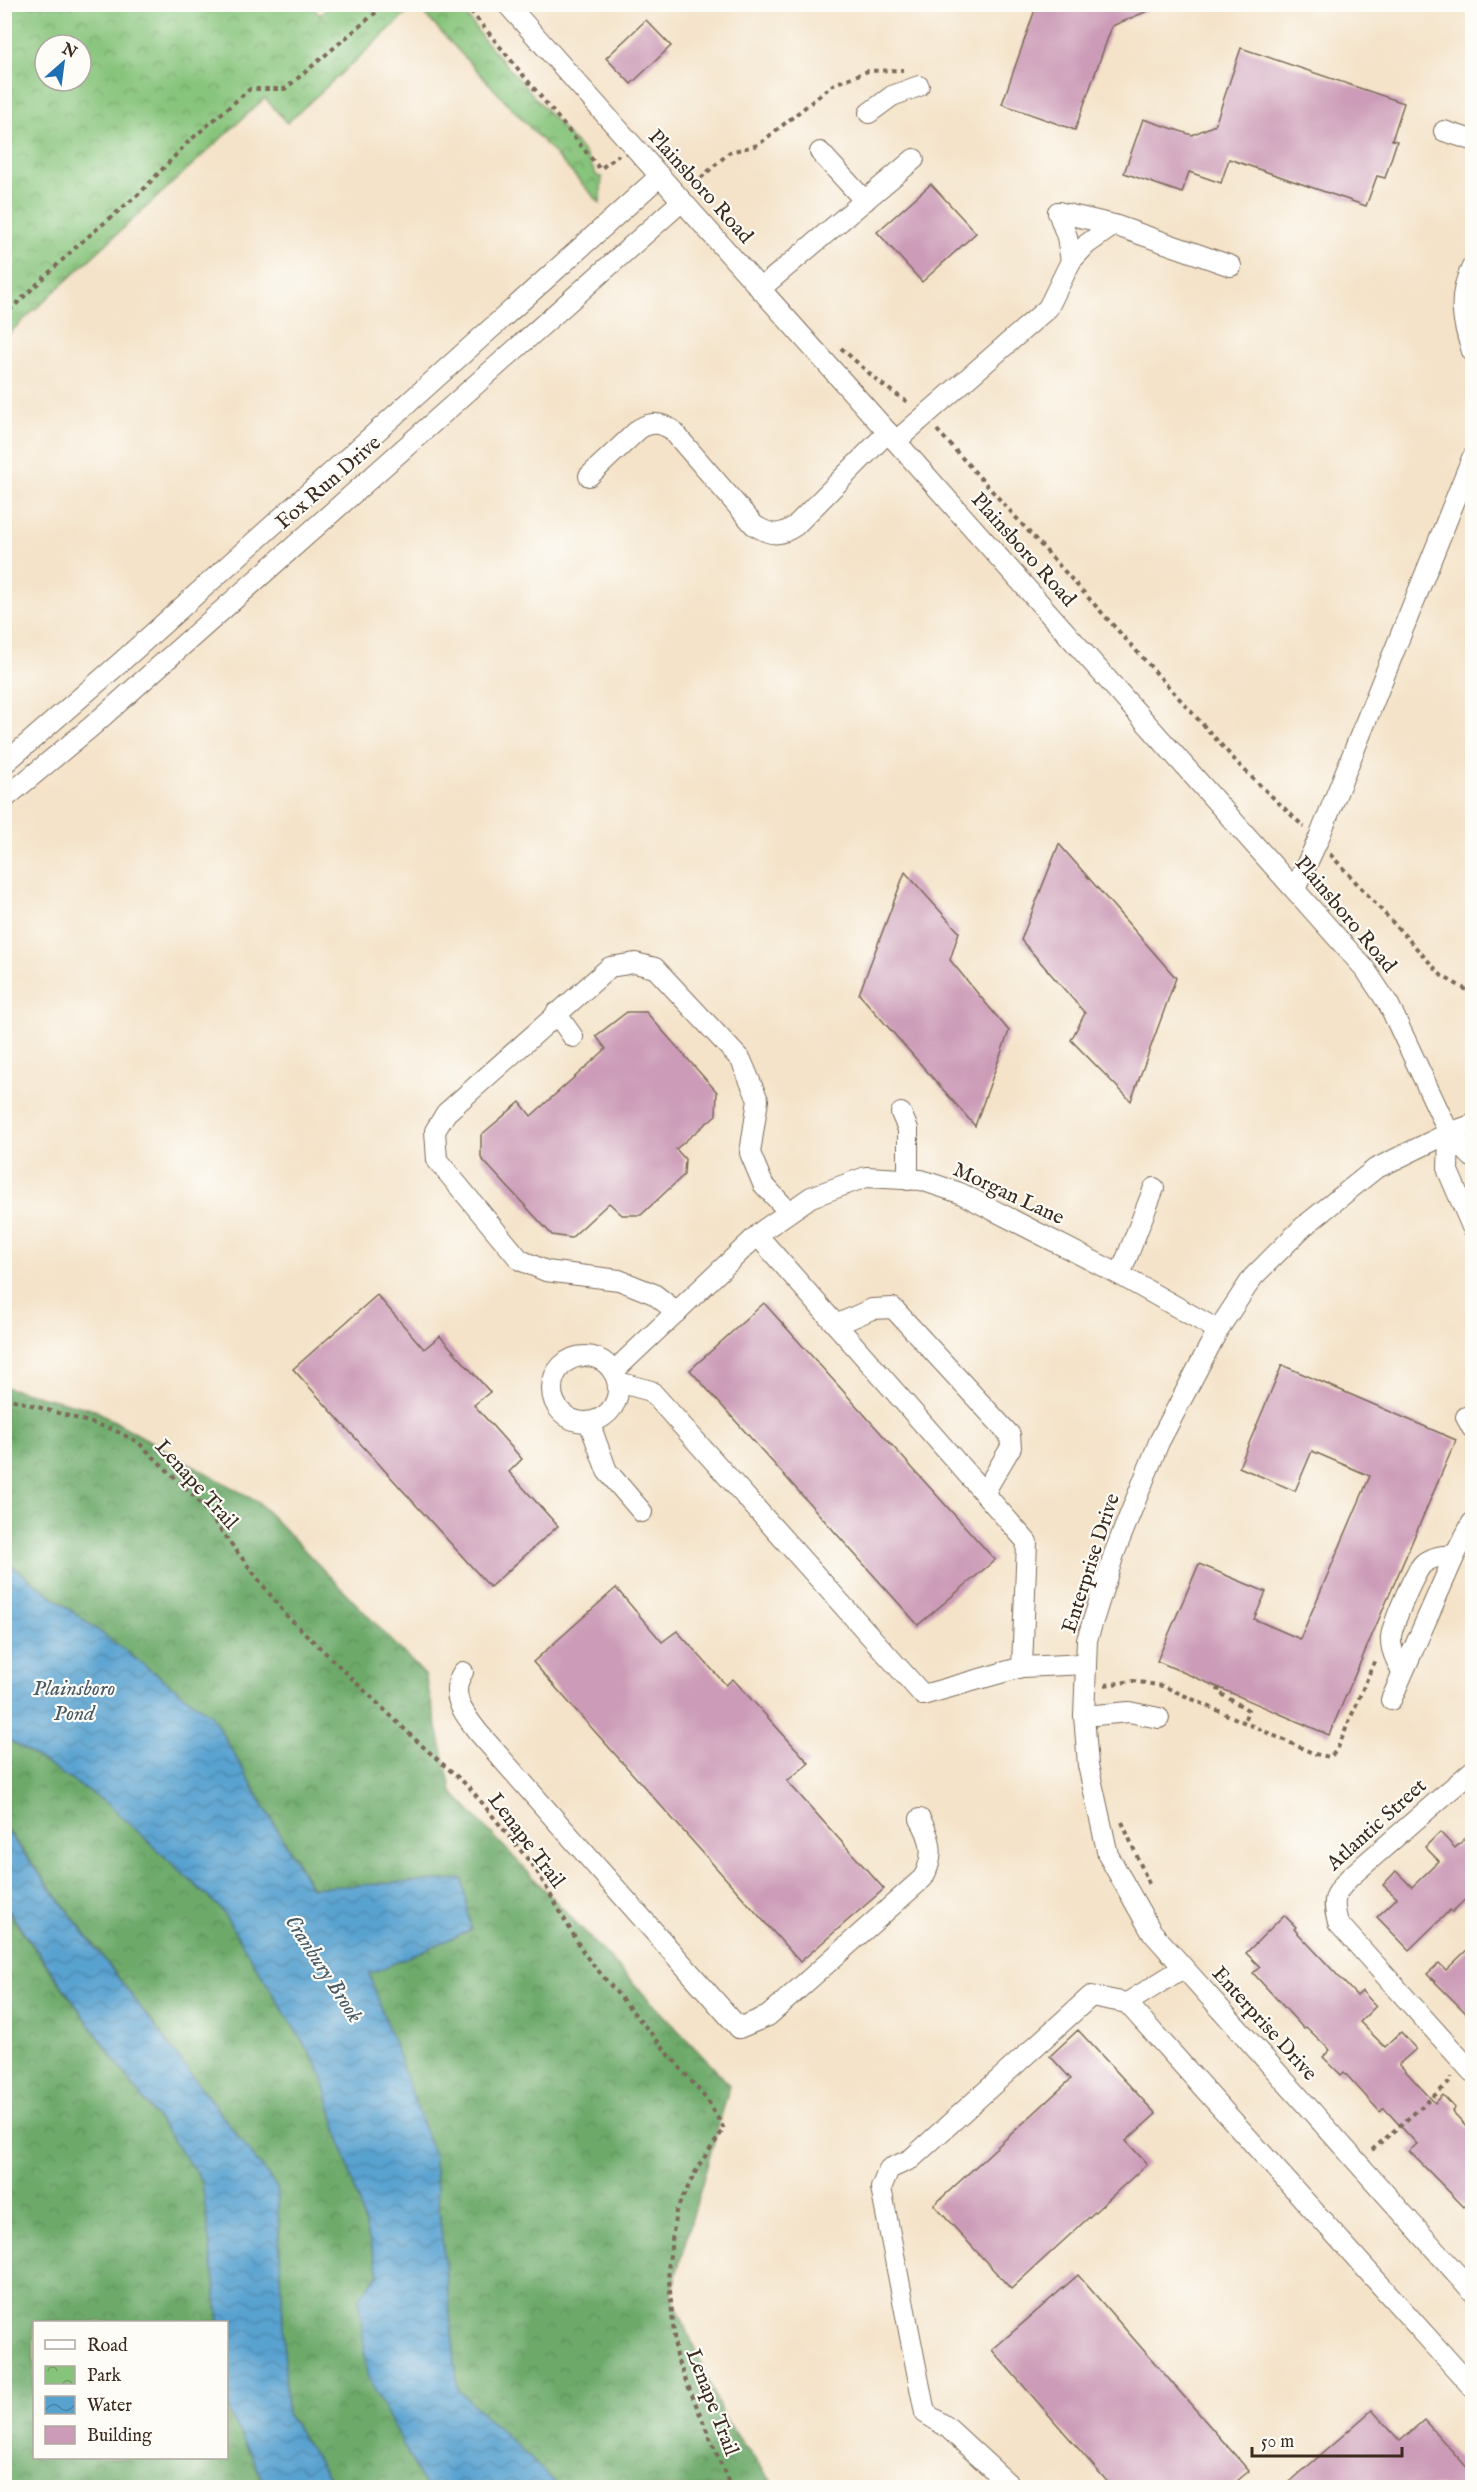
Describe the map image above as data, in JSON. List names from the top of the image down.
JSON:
{
  "streets": {
    "street": [
      "Plainsboro Road",
      "Fox Run Drive",
      "Morgan Lane",
      "Enterprise Drive",
      "Atlantic Street"
    ],
    "path": ["Lenape Trail"]
  },
  "crossings": [
    ["Plainsboro Road", "Fox Run Drive"],
    ["Plainsboro Road", "Enterprise Drive"],
    ["Morgan Lane", "Enterprise Drive"]
  ],
  "water": ["Plainsboro Pond", "Cranbury Brook"],
  "legend": [
    "Road",
    "Park",
    "Water",
    "Building"
  ],
  "scale_bar": "50 m",
  "north": "top right"
}
